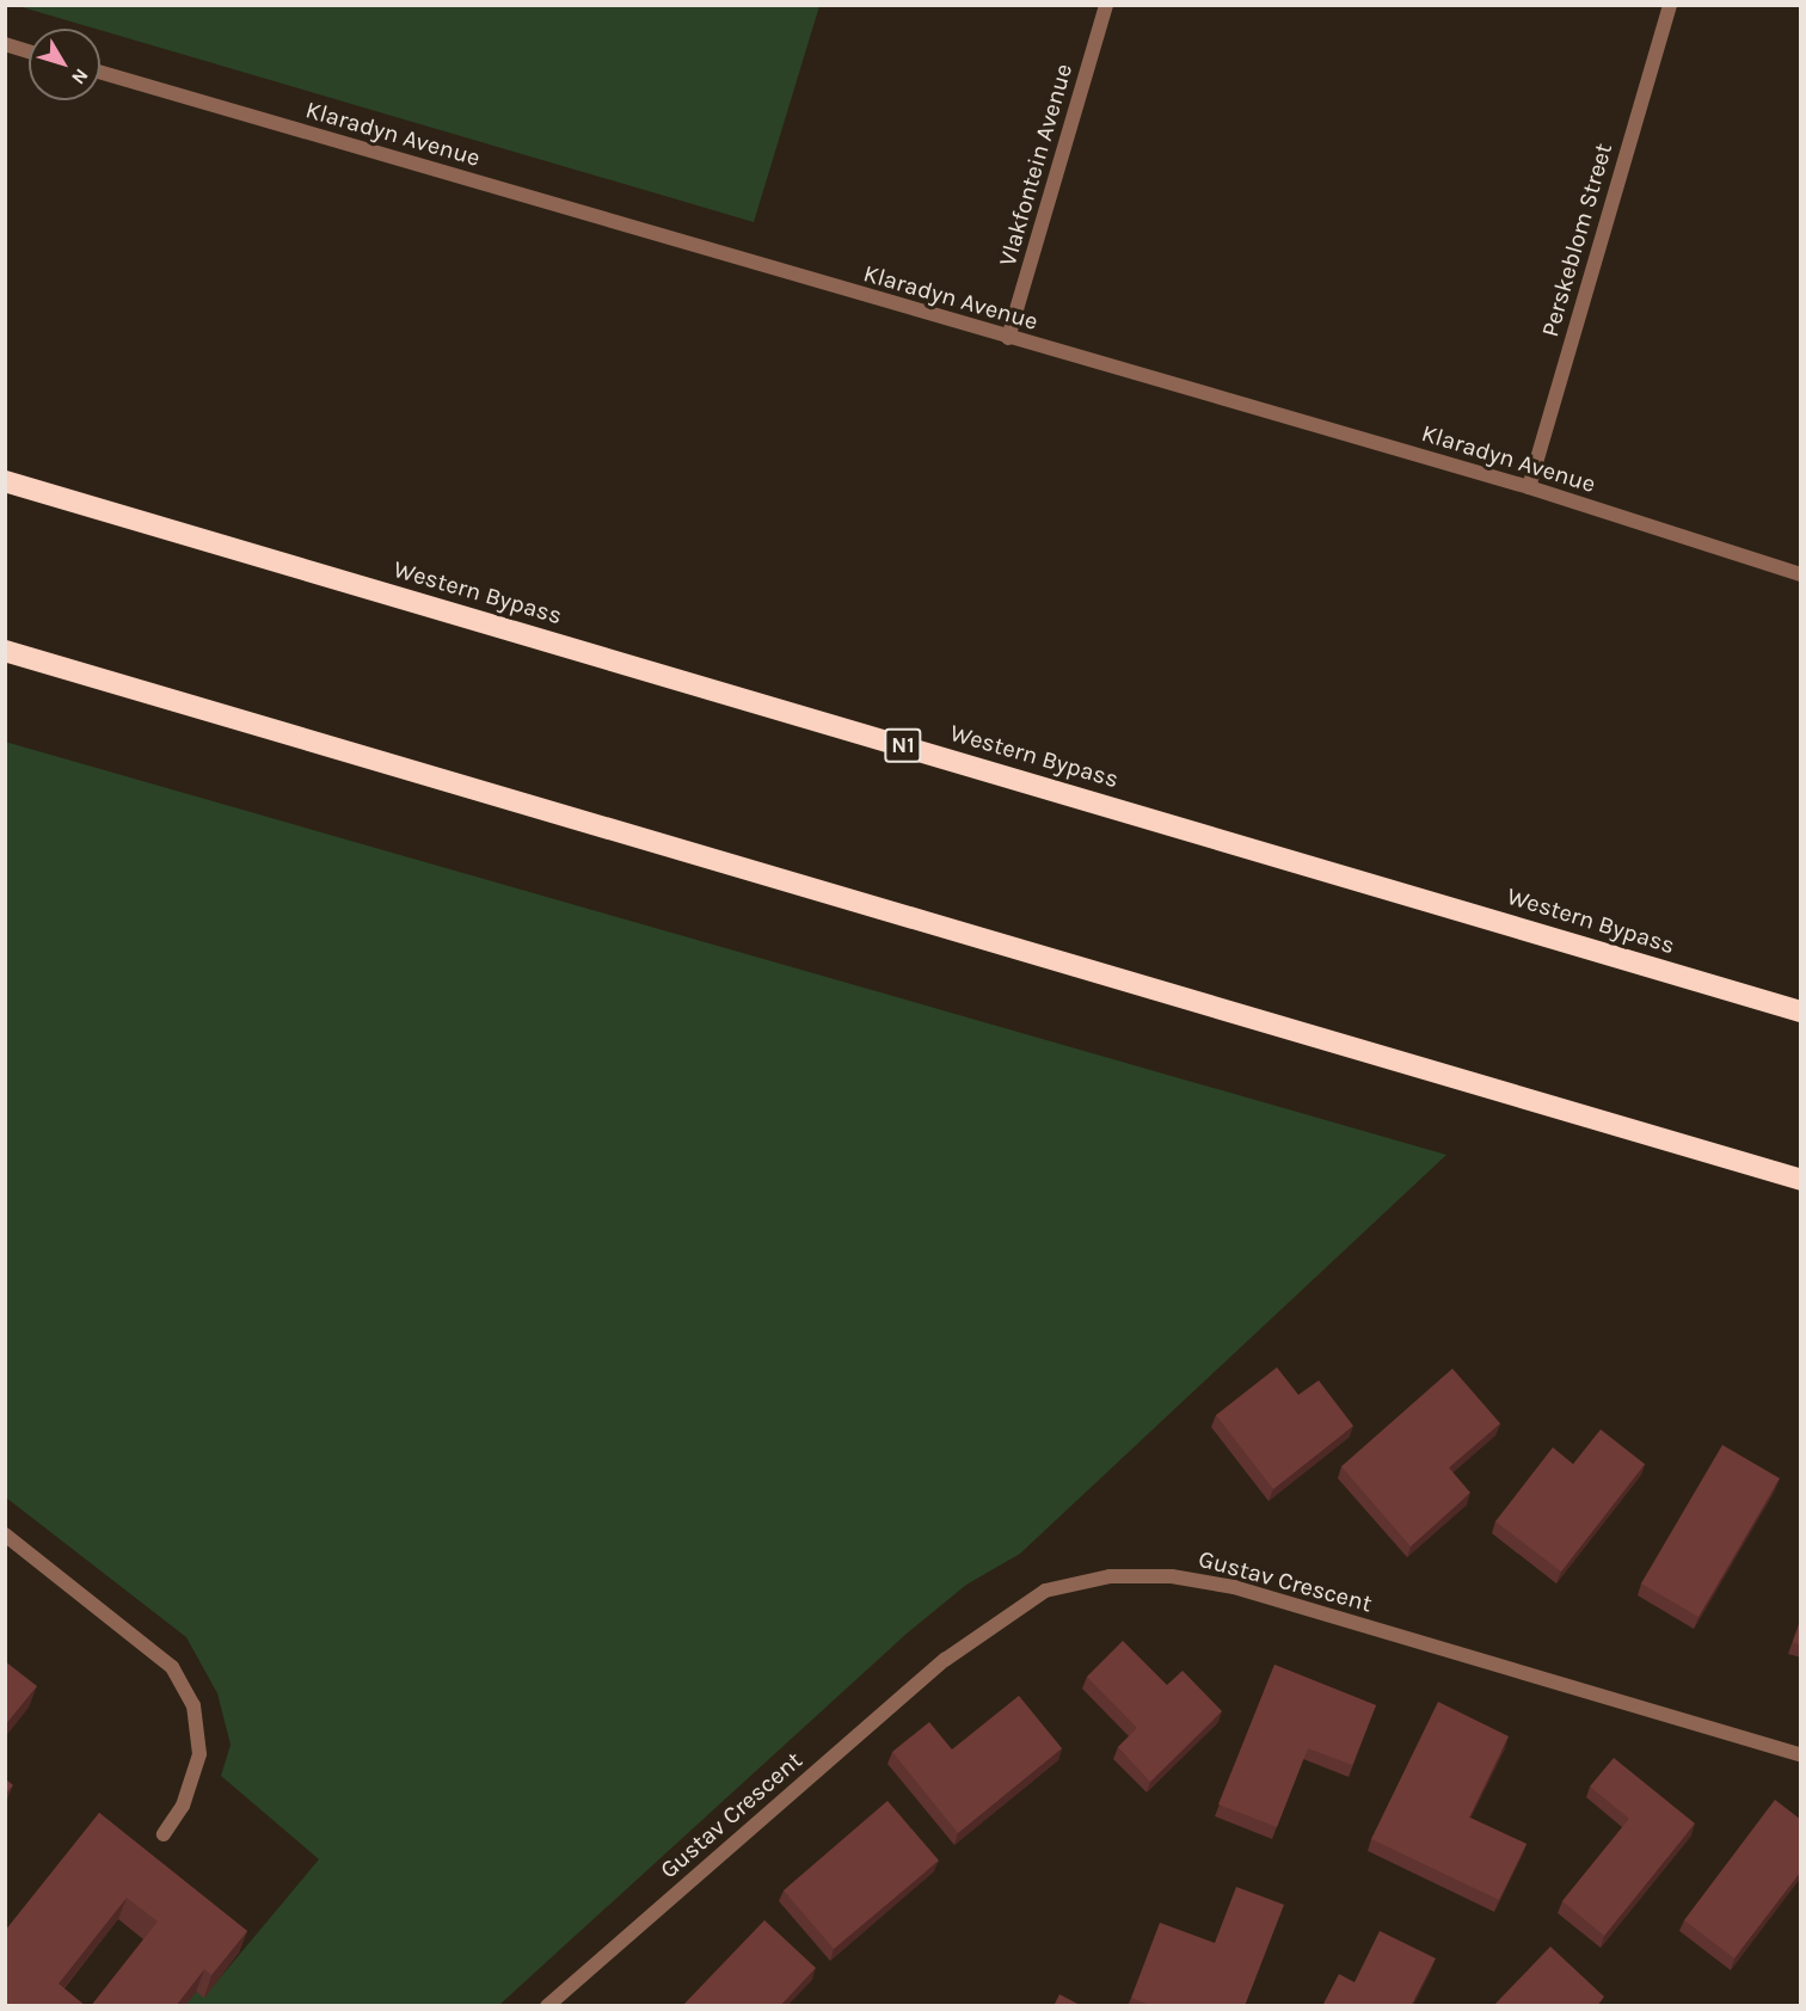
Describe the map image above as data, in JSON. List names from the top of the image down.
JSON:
{
  "streets": {
    "highway": ["Western Bypass", "N1"],
    "street": [
      "Klaradyn Avenue",
      "Vlakfontein Avenue",
      "Perskeblom Street",
      "Gustav Crescent"
    ]
  },
  "crossings": [
    ["Klaradyn Avenue", "Vlakfontein Avenue"],
    ["Klaradyn Avenue", "Perskeblom Street"]
  ],
  "north": "bottom right"
}
